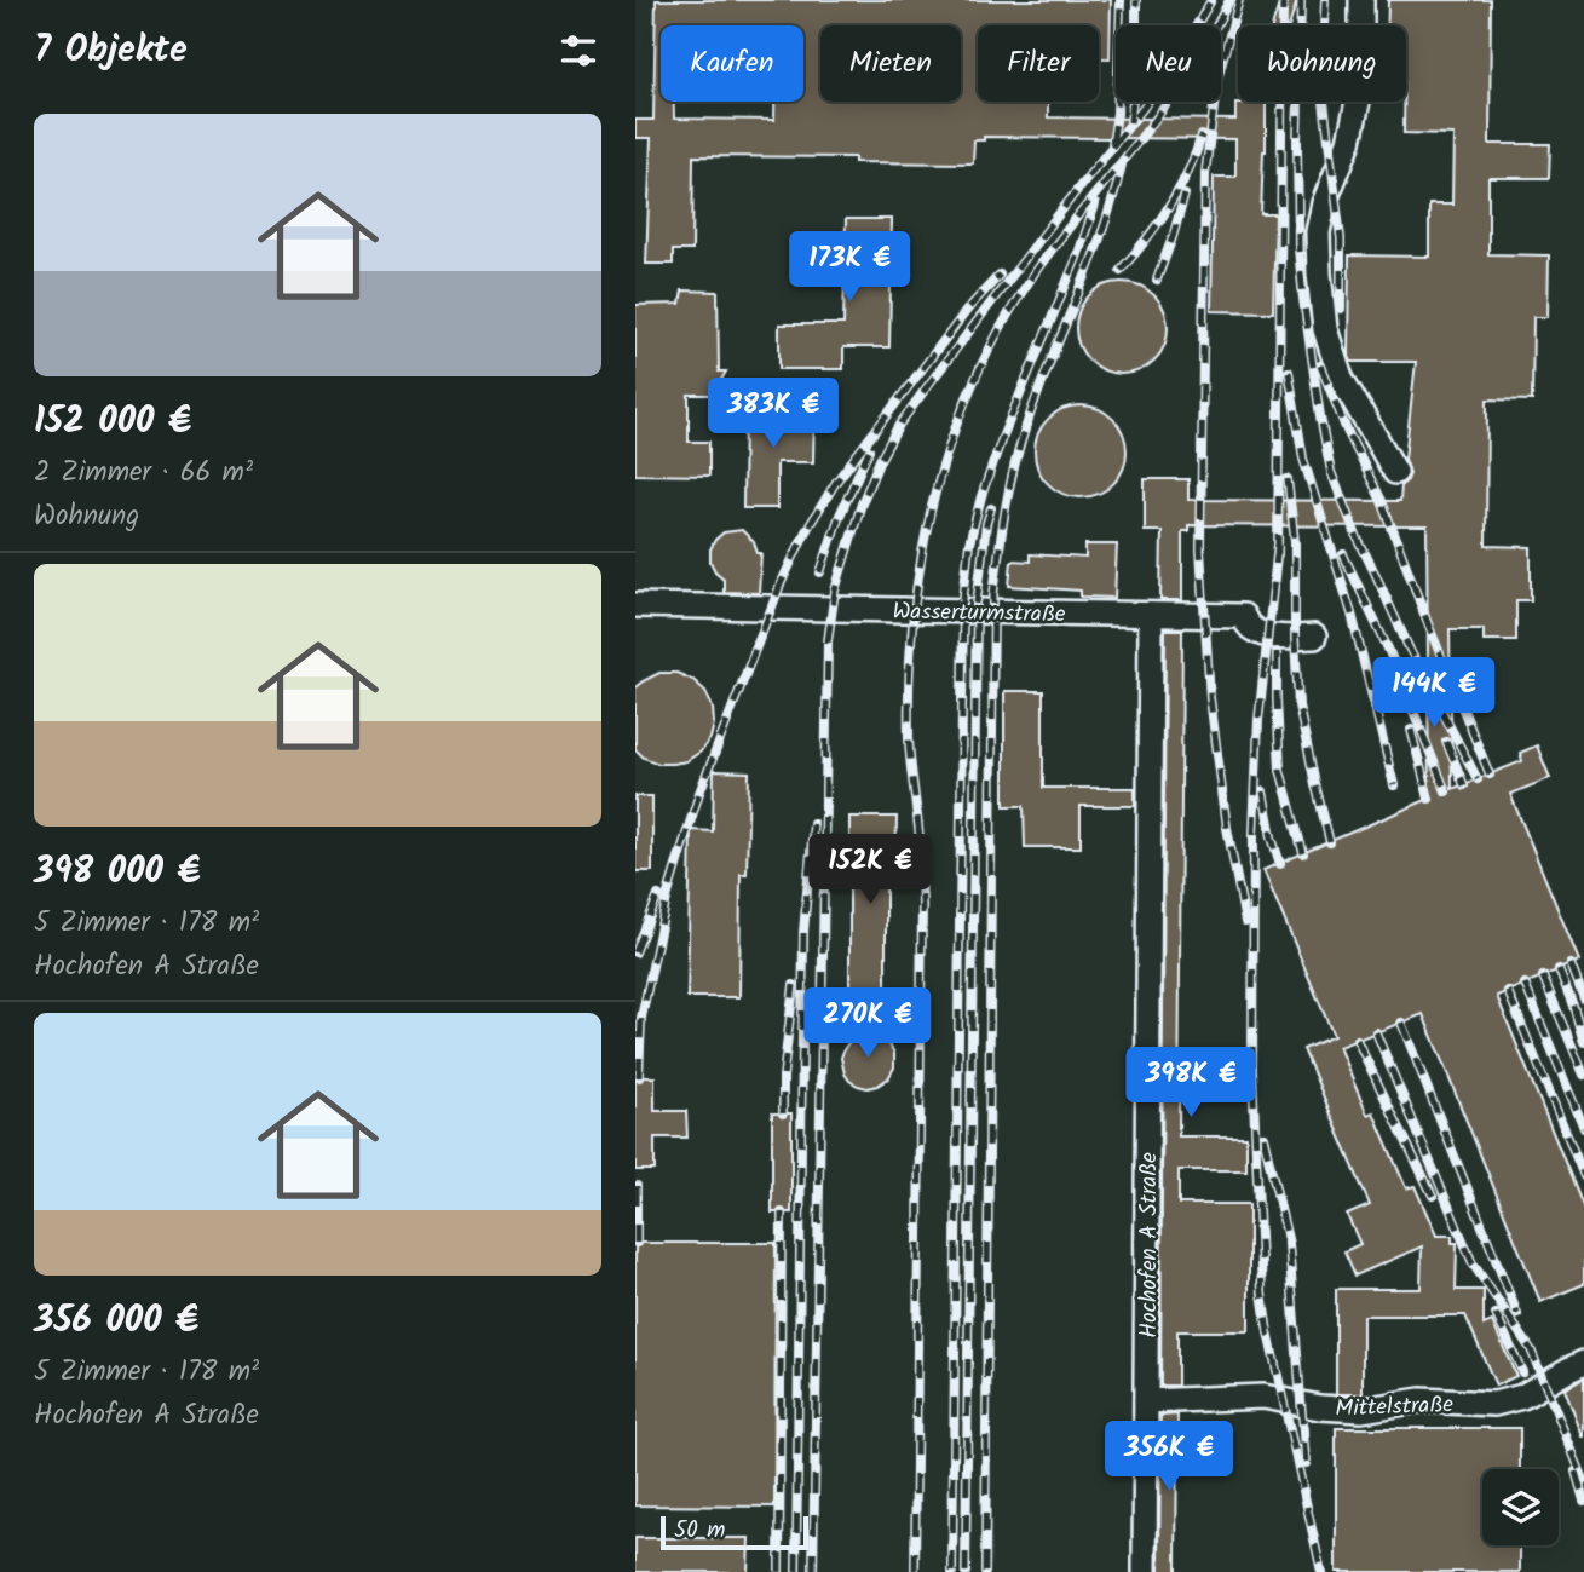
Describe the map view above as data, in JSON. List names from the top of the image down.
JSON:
{
  "streets": {
    "street": ["Wasserturmstraße", "Hochofen A Straße", "Mittelstraße"]
  },
  "crossings": [
    ["Wasserturmstraße", "Hochofen A Straße"],
    ["Hochofen A Straße", "Mittelstraße"]
  ],
  "scale_bar": "50 m",
  "page": {
    "heading": "7 Objekte",
    "chip": [
      "Kaufen",
      "Mieten",
      "Filter",
      "Neu",
      "Wohnung"
    ],
    "list": [
      {
        "name": "152 000 €",
        "note": "2 Zimmer · 66 m² · Wohnung"
      },
      {
        "name": "398 000 €",
        "note": "5 Zimmer · 178 m² · Hochofen A Straße"
      },
      {
        "name": "356 000 €",
        "note": "5 Zimmer · 178 m² · Hochofen A Straße"
      }
    ],
    "price": [
      "173K €",
      "383K €",
      "144K €",
      "152K €",
      "270K €",
      "398K €",
      "356K €"
    ],
    "scale": "50 m"
  }
}
